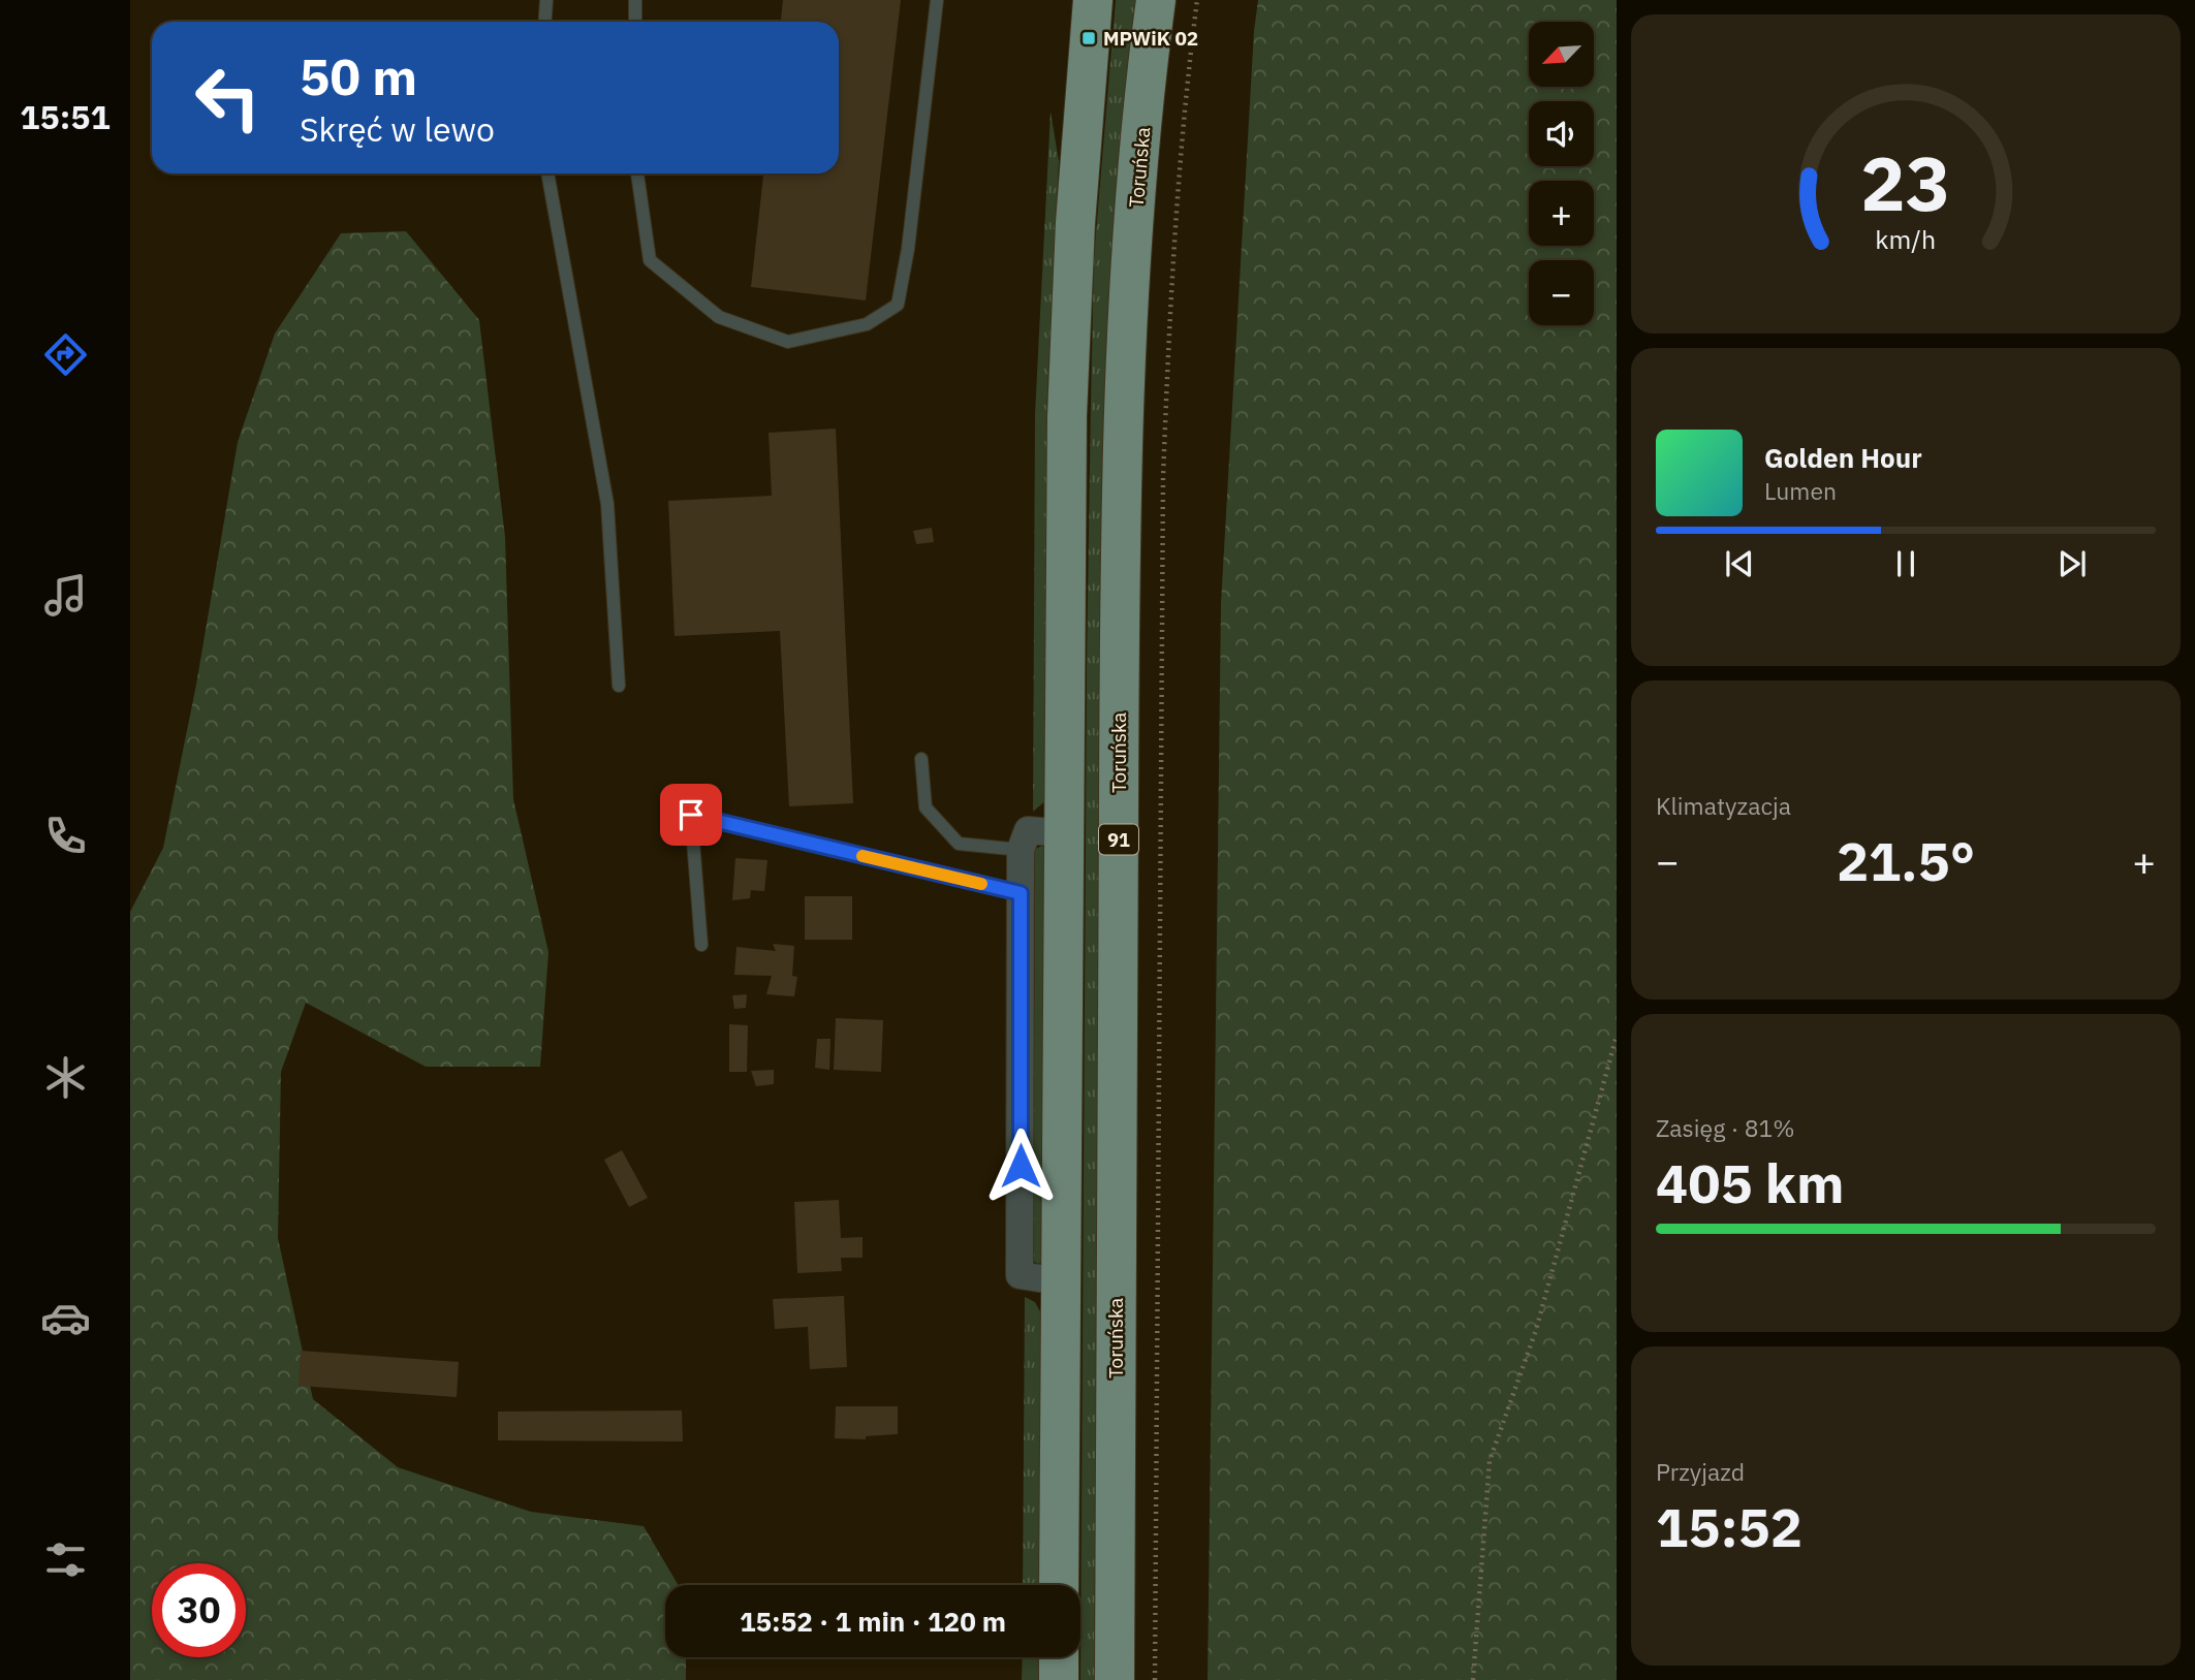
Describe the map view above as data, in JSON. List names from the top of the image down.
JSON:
{
  "streets": {
    "main road": ["Toruńska", "91"]
  },
  "places": {
    "transit": ["MPWiK 02"]
  },
  "north": "bottom left",
  "page": {
    "tabs": "15:51",
    "map_buttons": ["+", "−"],
    "turn": ["50 m", "Skręć w lewo"],
    "song": ["Golden Hour", "Lumen"],
    "tile": [
      "Klimatyzacja",
      ["Zasięg · 81%", "405 km"],
      ["Przyjazd", "15:52"]
    ],
    "heat": ["−", "21.5°", "+"],
    "limit": "30",
    "trip": "15:52 · 1 min · 120 m",
    "gauge": ["23", "km/h"]
  }
}
